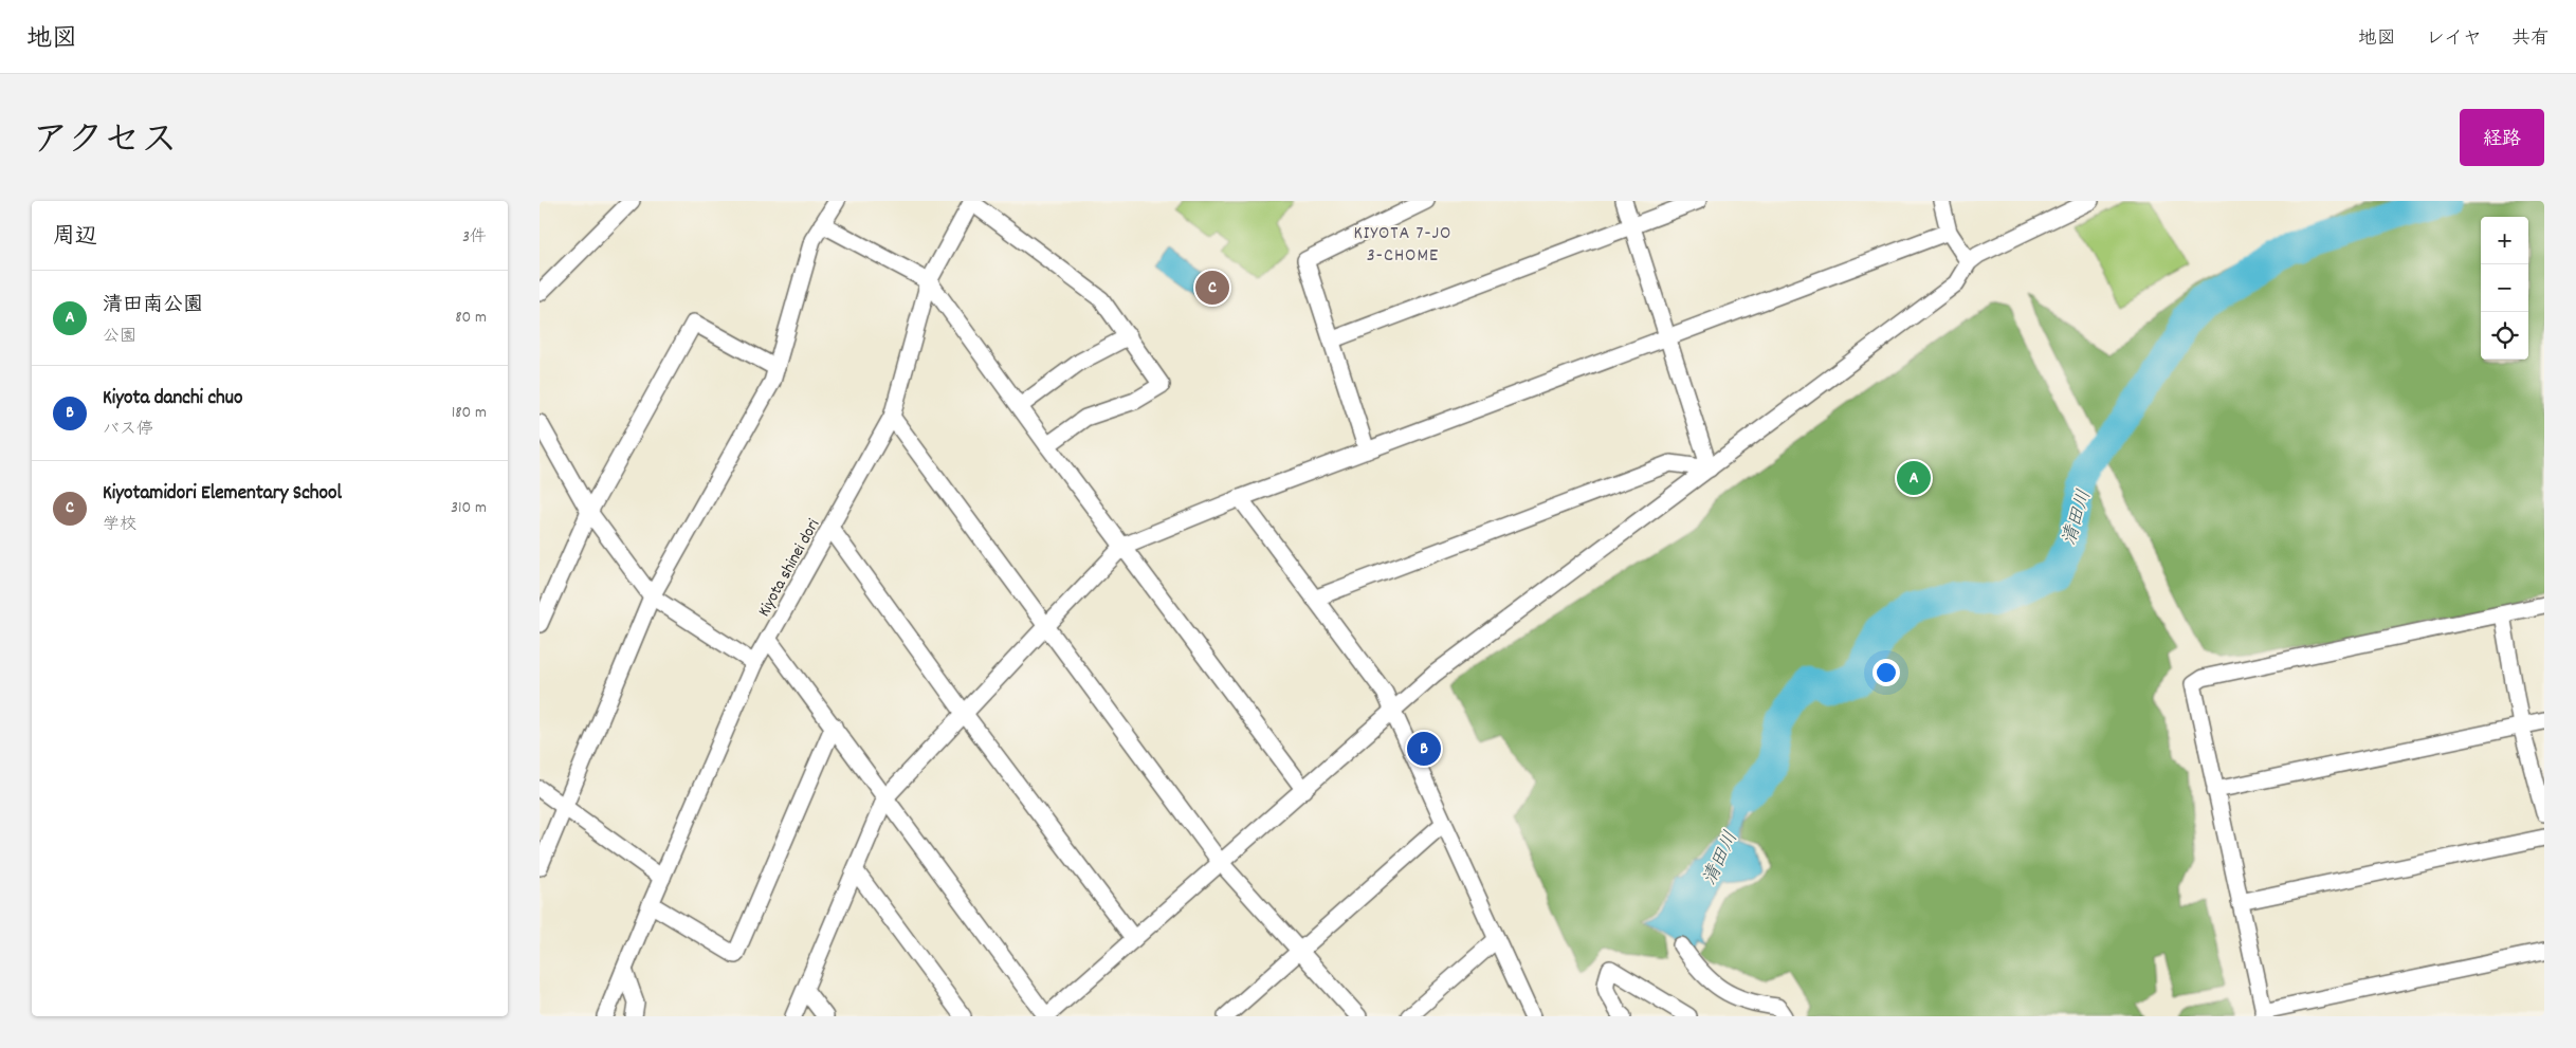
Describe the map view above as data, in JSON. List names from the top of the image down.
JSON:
{
  "streets": {
    "street": ["Kiyota shinei dori"]
  },
  "districts": ["KIYOTA 7-JO 3-CHOME"],
  "water": ["清田川"],
  "page": {
    "header": "地図",
    "nav": ["地図", "レイヤ", "共有"],
    "title": "アクセス",
    "buttons": "経路",
    "heading": ["周辺", "3件"],
    "map_buttons": ["+", "−"],
    "pins": ["C", "A", "B"],
    "list": [
      {
        "mark": "A",
        "name": "清田南公園",
        "note": "公園",
        "value": "80 m"
      },
      {
        "mark": "B",
        "name": "Kiyota danchi chuo",
        "note": "バス停",
        "value": "180 m"
      },
      {
        "mark": "C",
        "name": "Kiyotamidori Elementary School",
        "note": "学校",
        "value": "310 m"
      }
    ]
  }
}
